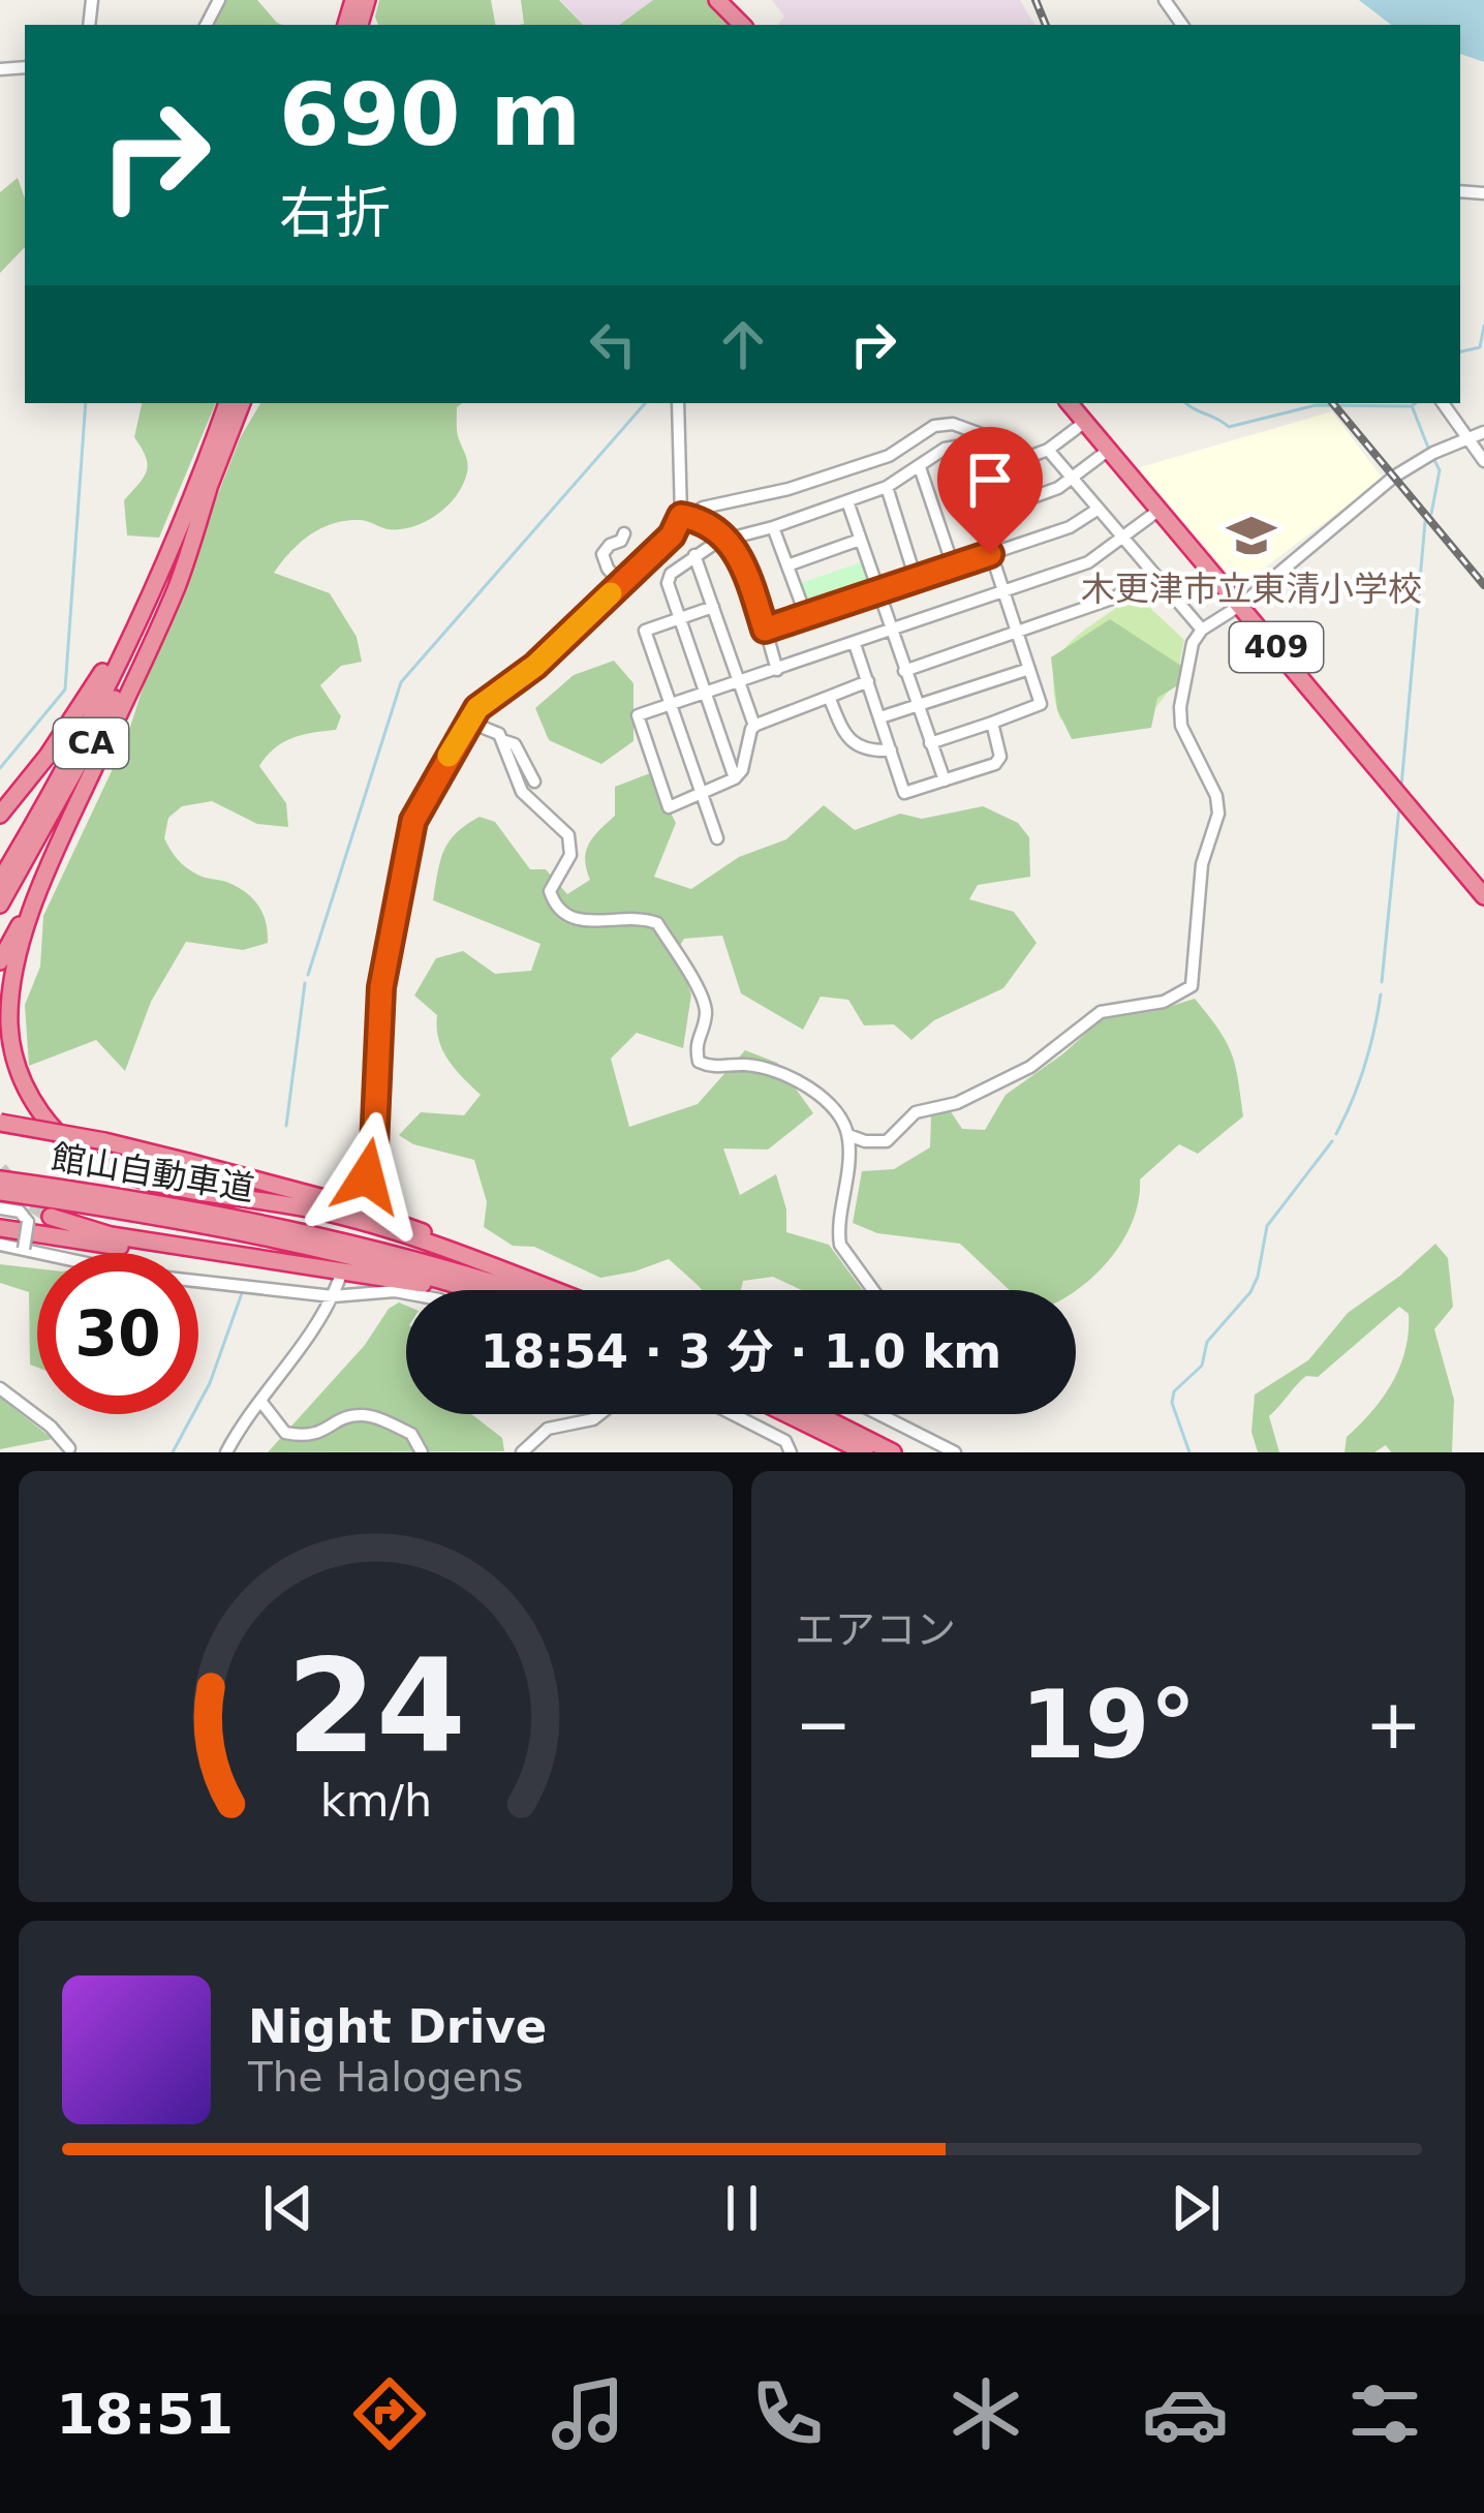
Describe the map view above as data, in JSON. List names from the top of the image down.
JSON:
{
  "streets": {
    "highway": ["409", "CA", "館山自動車道"]
  },
  "places": {
    "school or university": ["木更津市立東清小学校"]
  },
  "page": {
    "turn": ["690 m", "右折"],
    "limit": "30",
    "trip": "18:54 · 3 分 · 1.0 km",
    "tile": "エアコン",
    "heat": ["−", "19°", "+"],
    "song": ["Night Drive", "The Halogens"],
    "tabs": "18:51",
    "gauge": ["24", "km/h"]
  }
}
